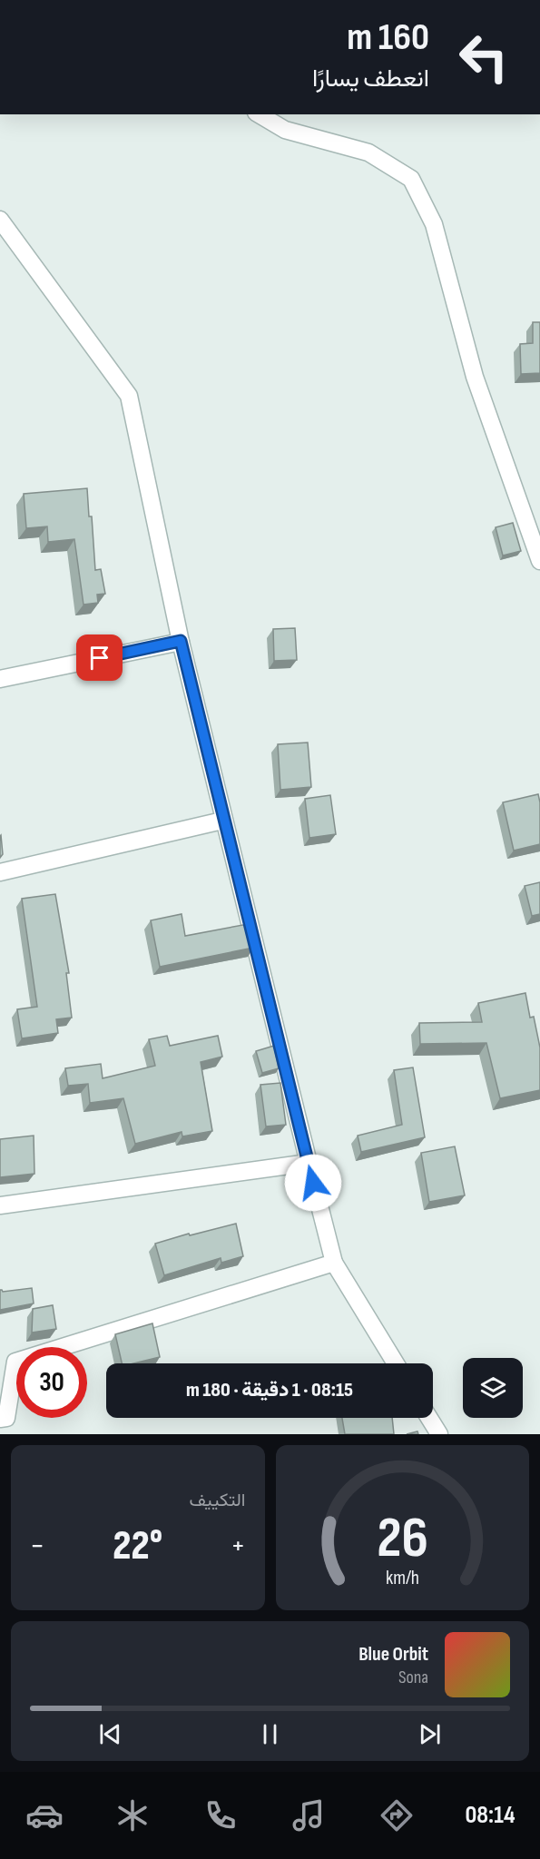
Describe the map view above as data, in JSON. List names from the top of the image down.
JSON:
{
  "page": {
    "turn": ["160 m", "انعطف يسارًا"],
    "limit": "30",
    "trip": "08:15 · 1 دقيقة · 180 m",
    "tile": "التكييف",
    "heat": ["−", "22°", "+"],
    "song": ["Blue Orbit", "Sona"],
    "tabs": "08:14",
    "gauge": ["26", "km/h"]
  }
}
